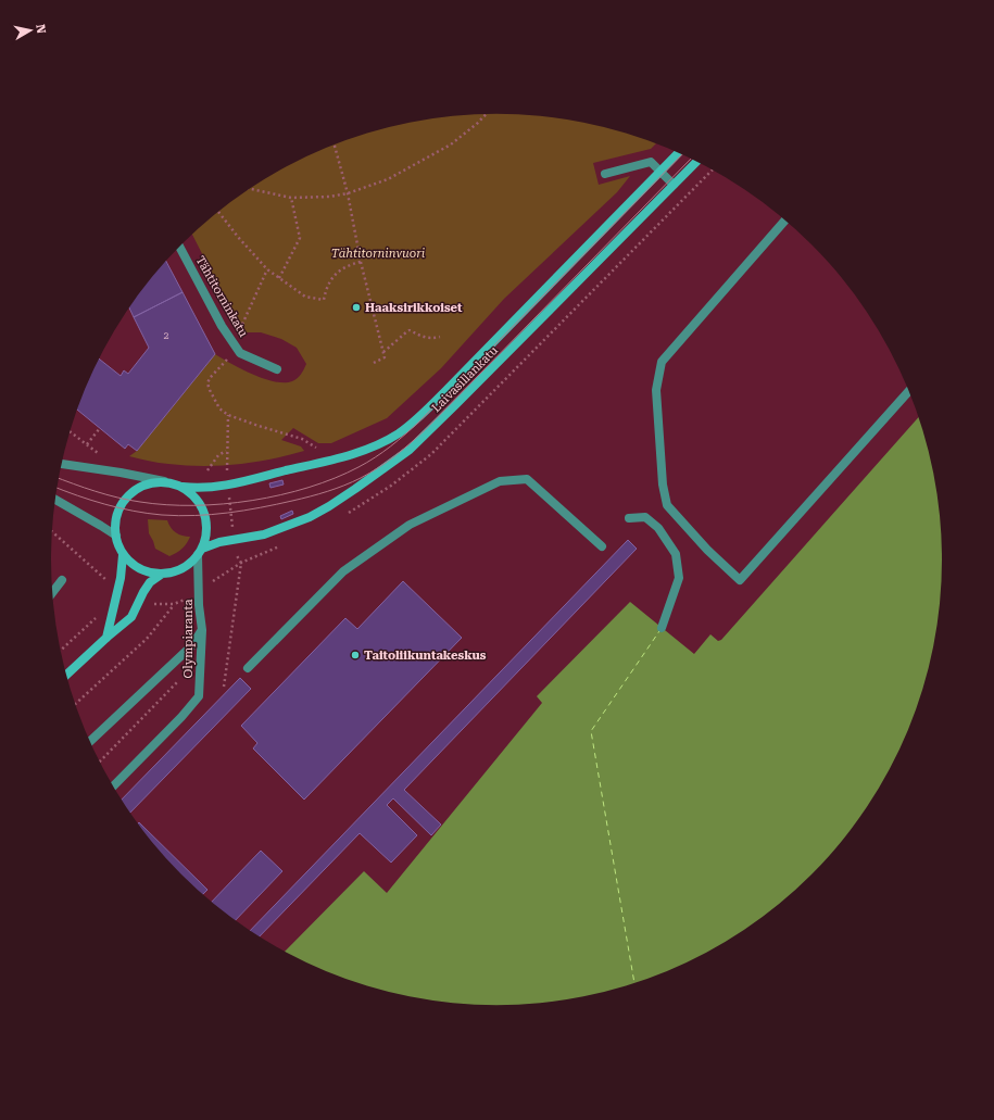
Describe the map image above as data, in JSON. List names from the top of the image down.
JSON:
{
  "streets": {
    "main road": ["Laivasillankatu"],
    "street": ["Tähtitorninkatu", "Olympiaranta"]
  },
  "crossings": [
    ["Laivasillankatu", "Olympiaranta"]
  ],
  "parks": ["Tähtitorninvuori"],
  "places": ["Haaksirikkoiset", "Taitoliikuntakeskus"],
  "house_numbers": ["2"],
  "north": "right"
}
